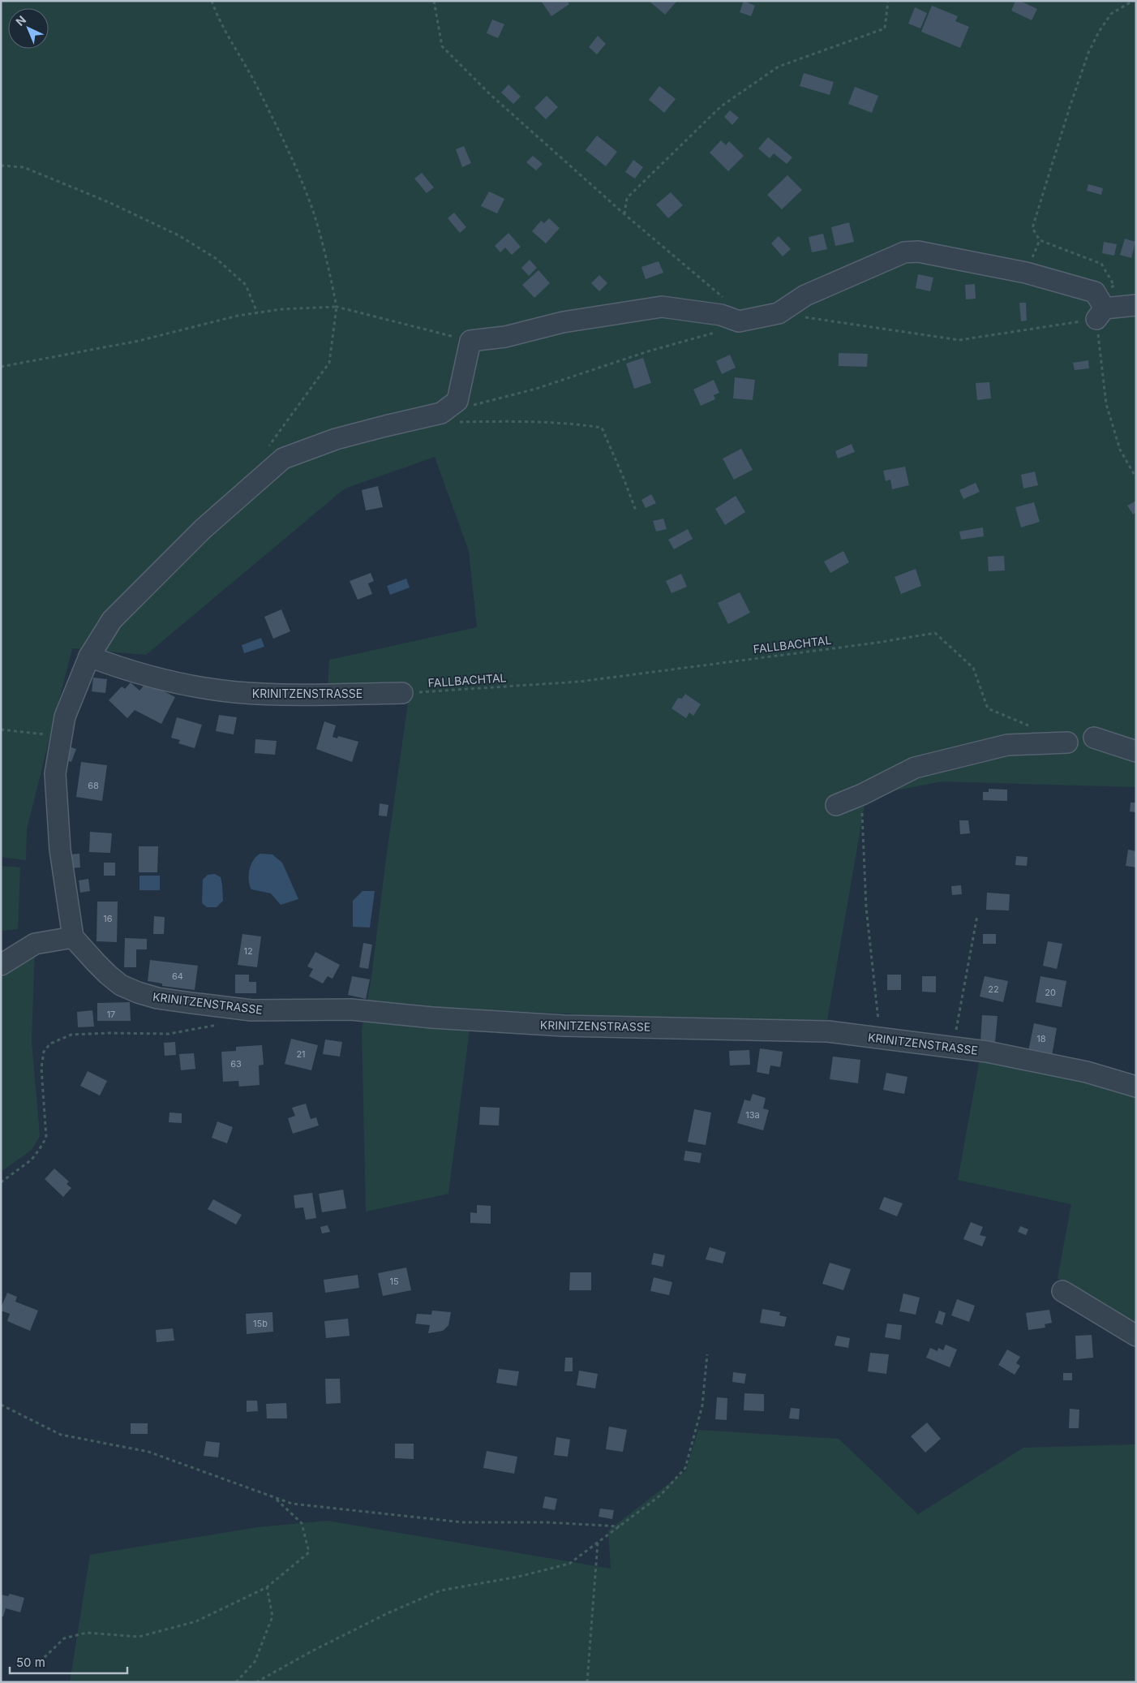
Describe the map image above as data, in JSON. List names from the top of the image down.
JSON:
{
  "streets": {
    "street": ["KRINITZENSTRASSE"],
    "path": ["FALLBACHTAL"]
  },
  "crossings": [
    ["FALLBACHTAL", "KRINITZENSTRASSE"]
  ],
  "house_numbers": [
    "68",
    "16",
    "12",
    "64",
    "22",
    "20",
    "17",
    "18",
    "21",
    "63",
    "13a",
    "15",
    "15b"
  ],
  "scale_bar": "50 m",
  "north": "top left"
}
